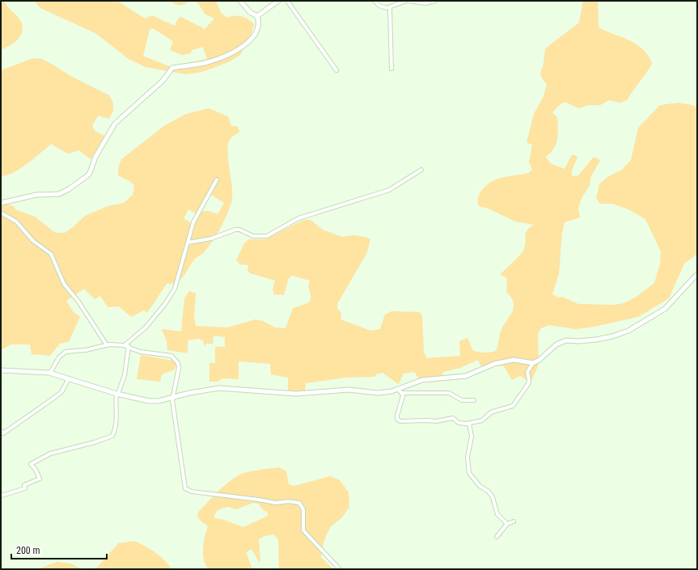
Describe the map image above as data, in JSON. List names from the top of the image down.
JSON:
{
  "scale_bar": "200 m"
}
